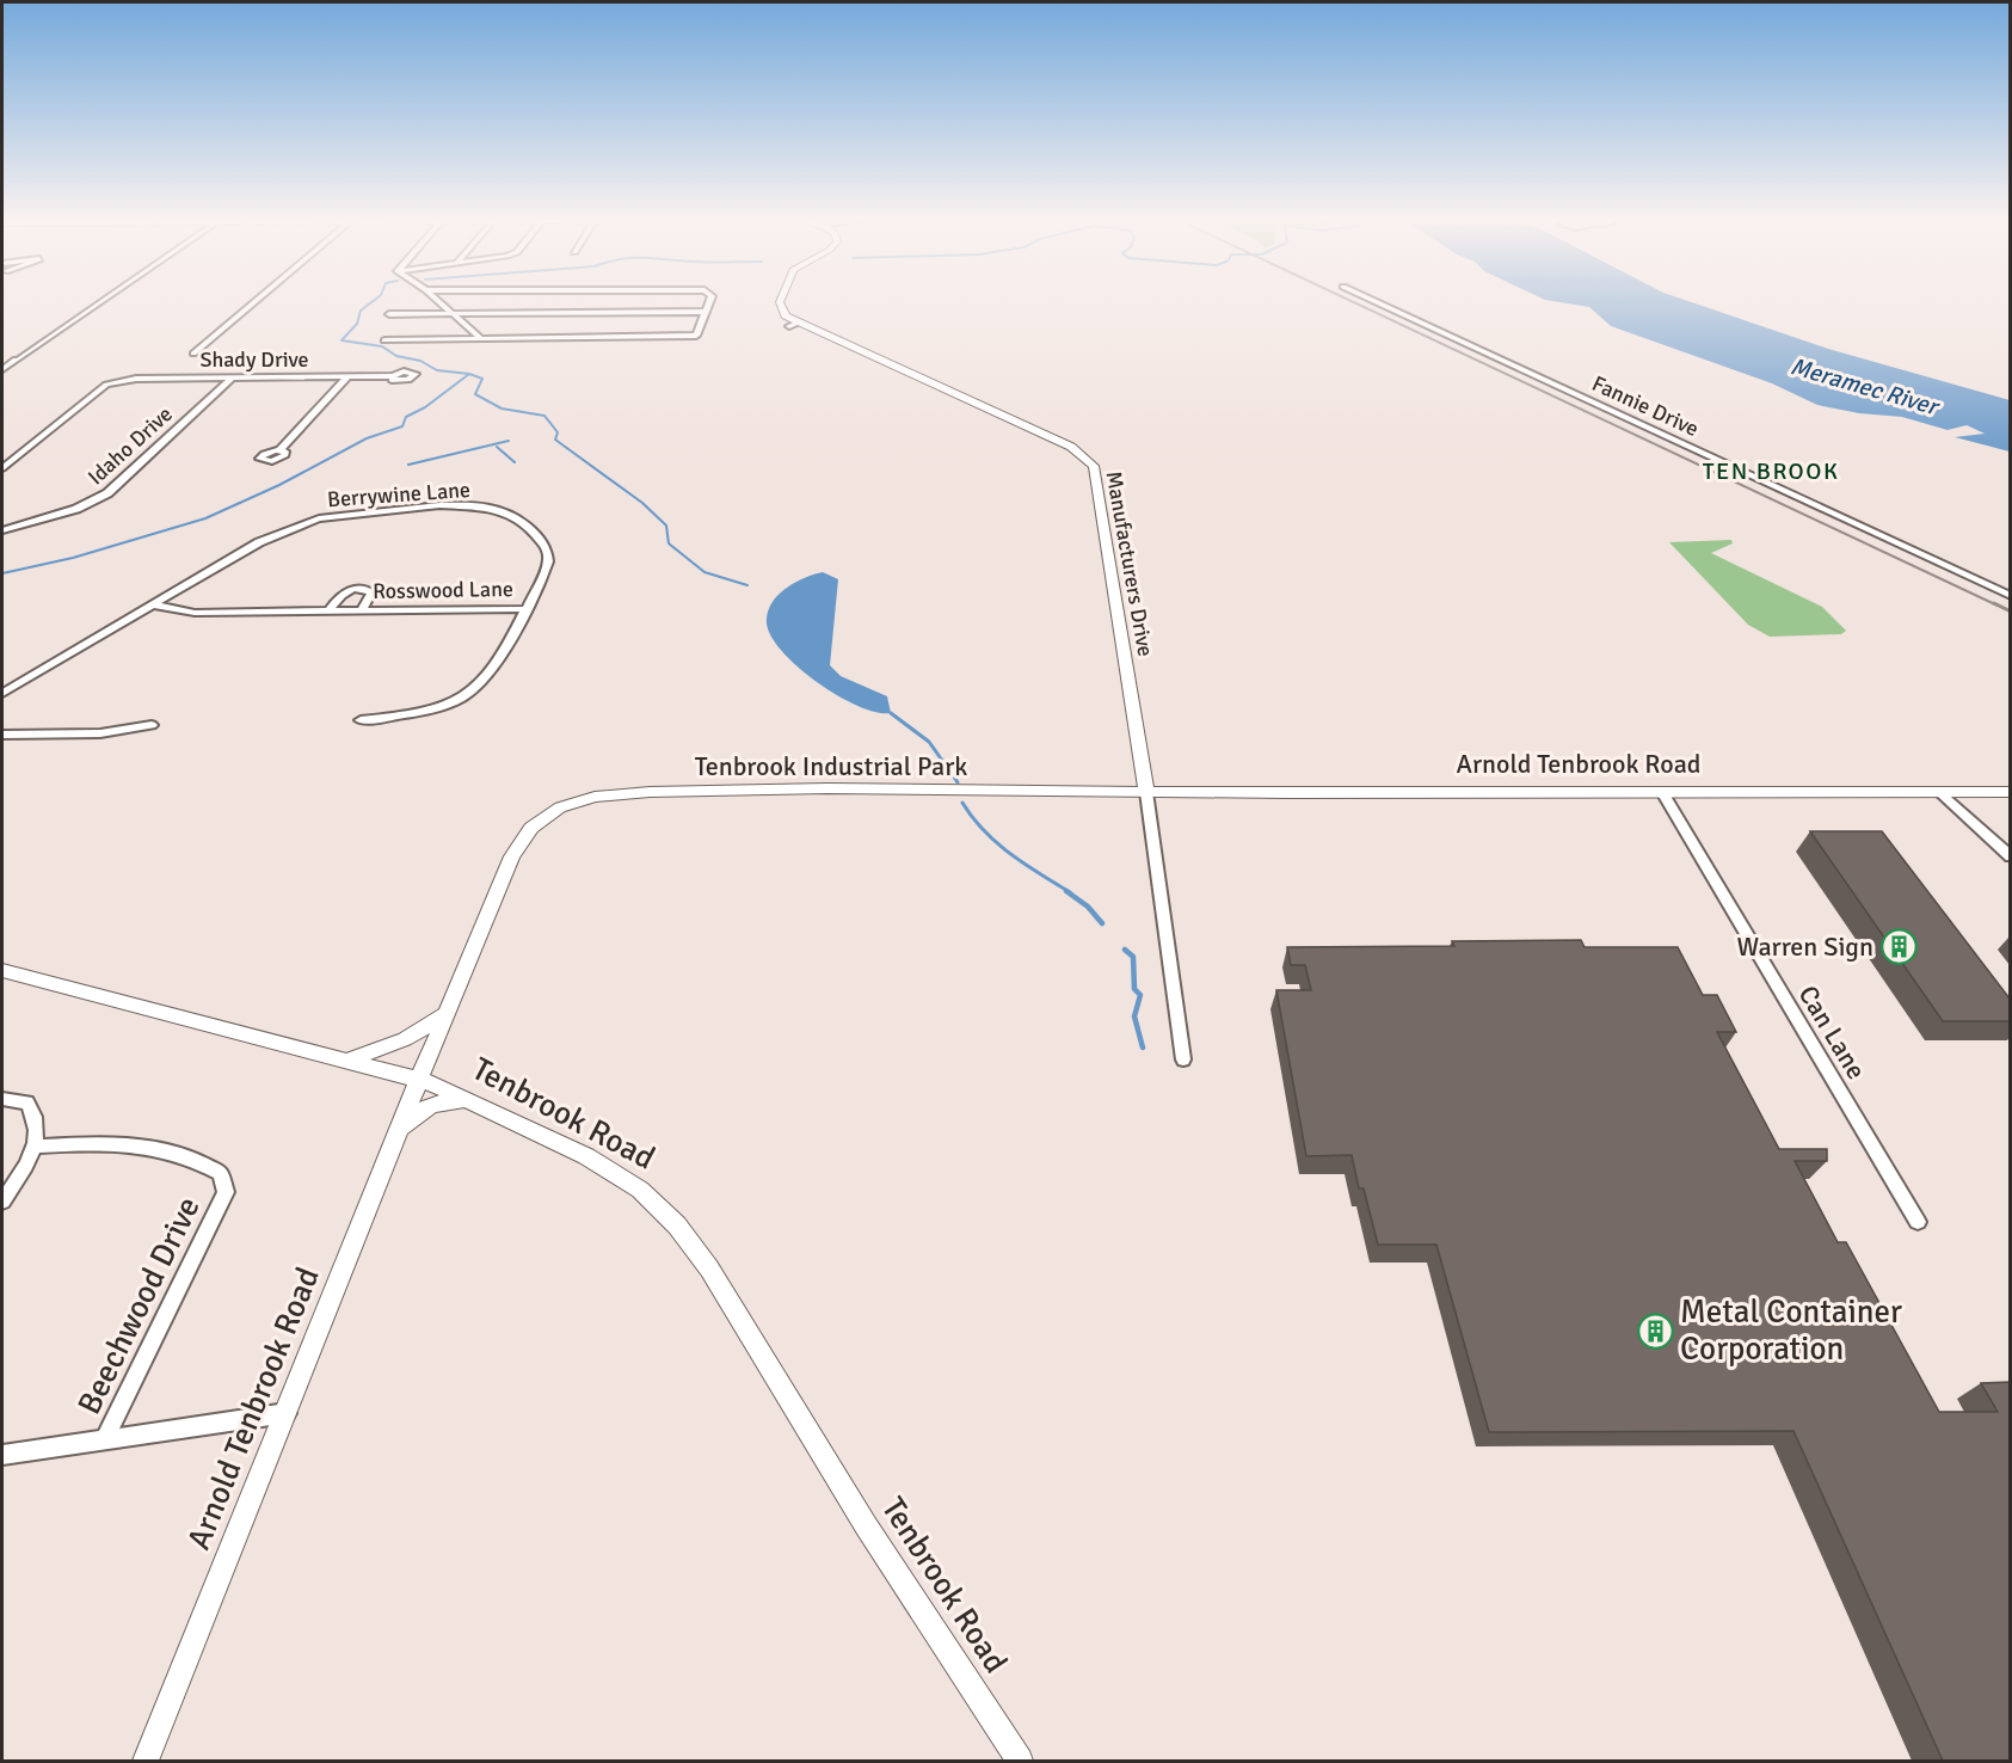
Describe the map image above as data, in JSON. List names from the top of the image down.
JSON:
{
  "streets": {
    "street": [
      "Shady Drive",
      "Fannie Drive",
      "Idaho Drive",
      "Berrywine Lane",
      "Manufacturers Drive",
      "Rosswood Lane",
      "Arnold Tenbrook Road",
      "Tenbrook Industrial Park",
      "Can Lane",
      "Tenbrook Road",
      "Beechwood Drive"
    ]
  },
  "crossings": [
    ["Shady Drive", "Idaho Drive"],
    ["Berrywine Lane", "Rosswood Lane"],
    ["Manufacturers Drive", "Arnold Tenbrook Road"],
    ["Manufacturers Drive", "Tenbrook Industrial Park"],
    ["Arnold Tenbrook Road", "Tenbrook Industrial Park"],
    ["Arnold Tenbrook Road", "Can Lane"],
    ["Arnold Tenbrook Road", "Tenbrook Road"],
    ["Tenbrook Industrial Park", "Tenbrook Road"]
  ],
  "districts": ["TEN BROOK"],
  "water": ["Meramec River"],
  "places": {
    "building": ["Warren Sign", "Metal Container Corporation"]
  }
}
